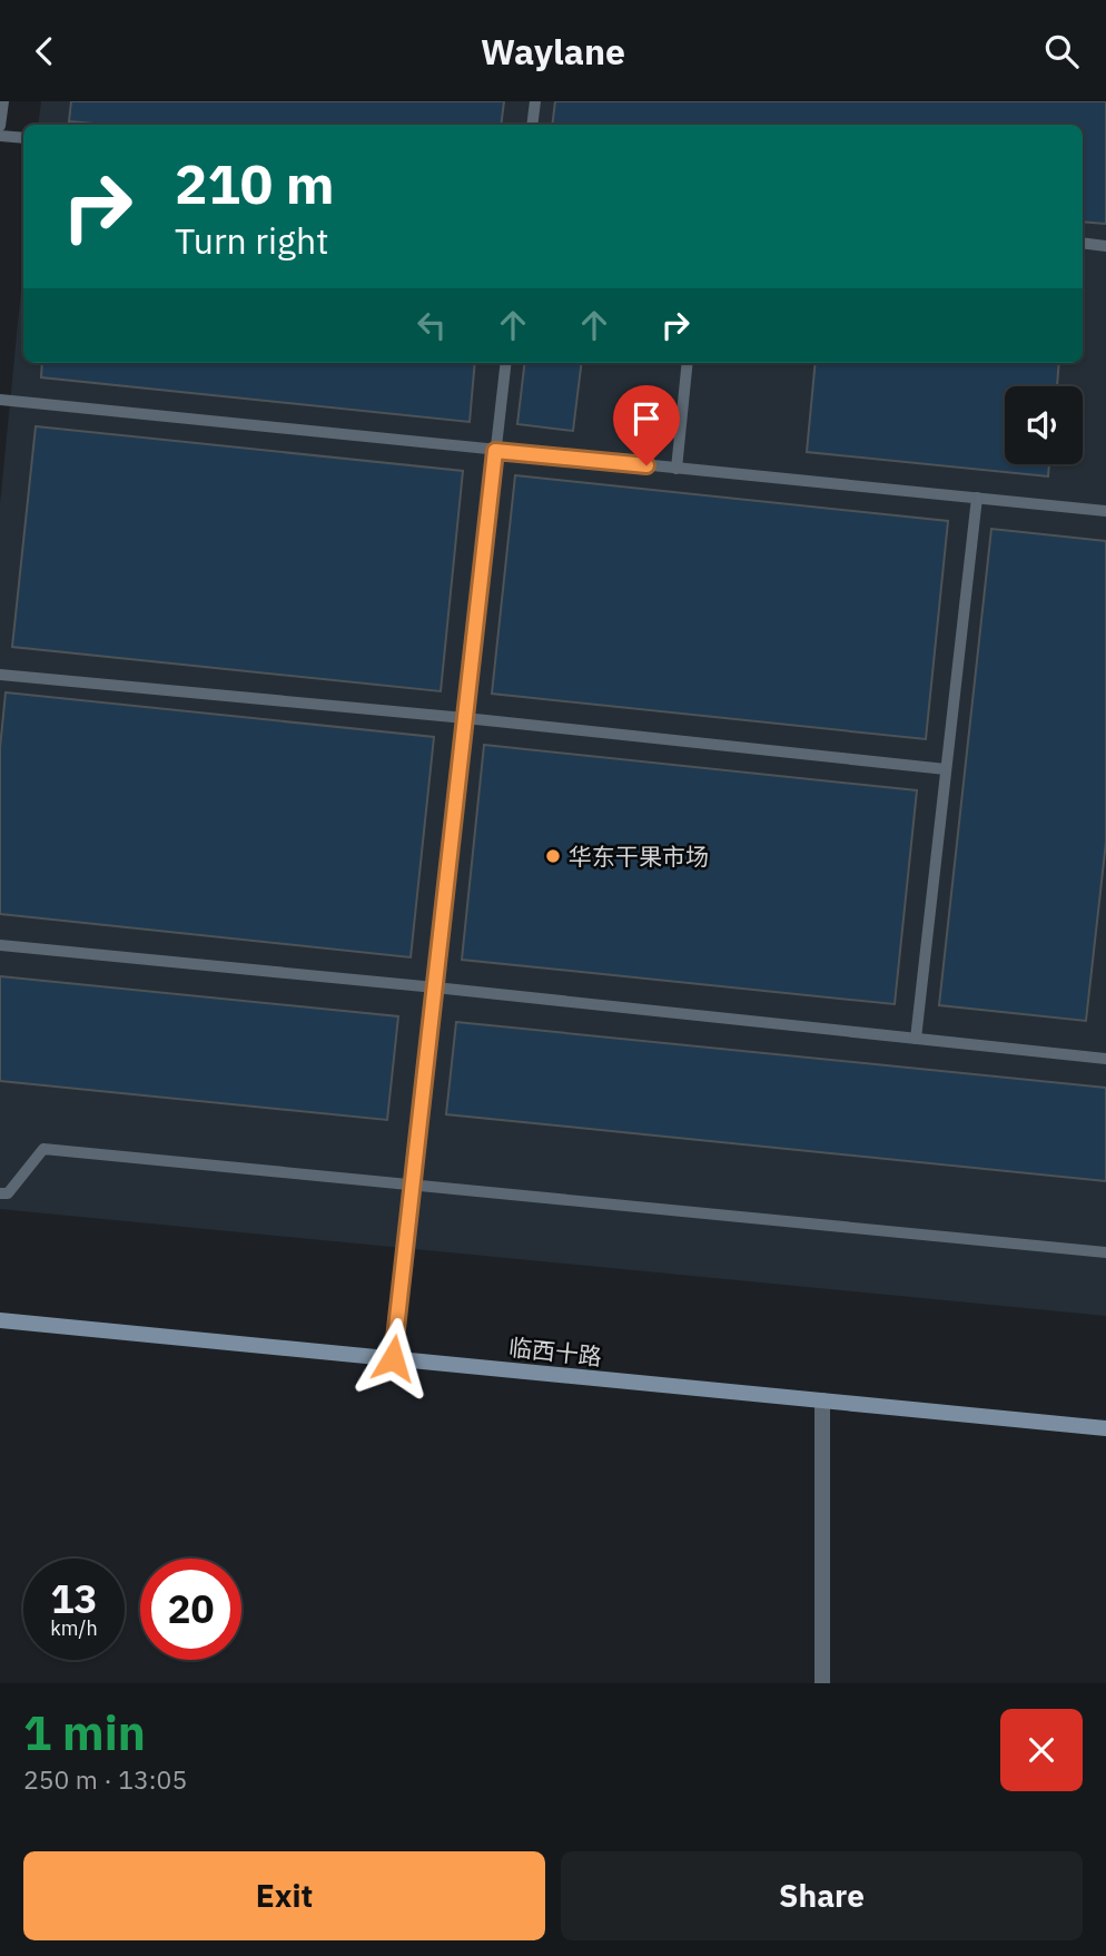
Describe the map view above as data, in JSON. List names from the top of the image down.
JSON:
{
  "streets": {
    "main road": ["临西十路"]
  },
  "places": ["华东干果市场"],
  "page": {
    "header": "Waylane",
    "turn": ["210 m", "Turn right"],
    "speed": "13 km/h",
    "limit": "20",
    "heading": ["1 min", "250 m · 13:05"],
    "buttons": ["Exit", "Share"]
  }
}
